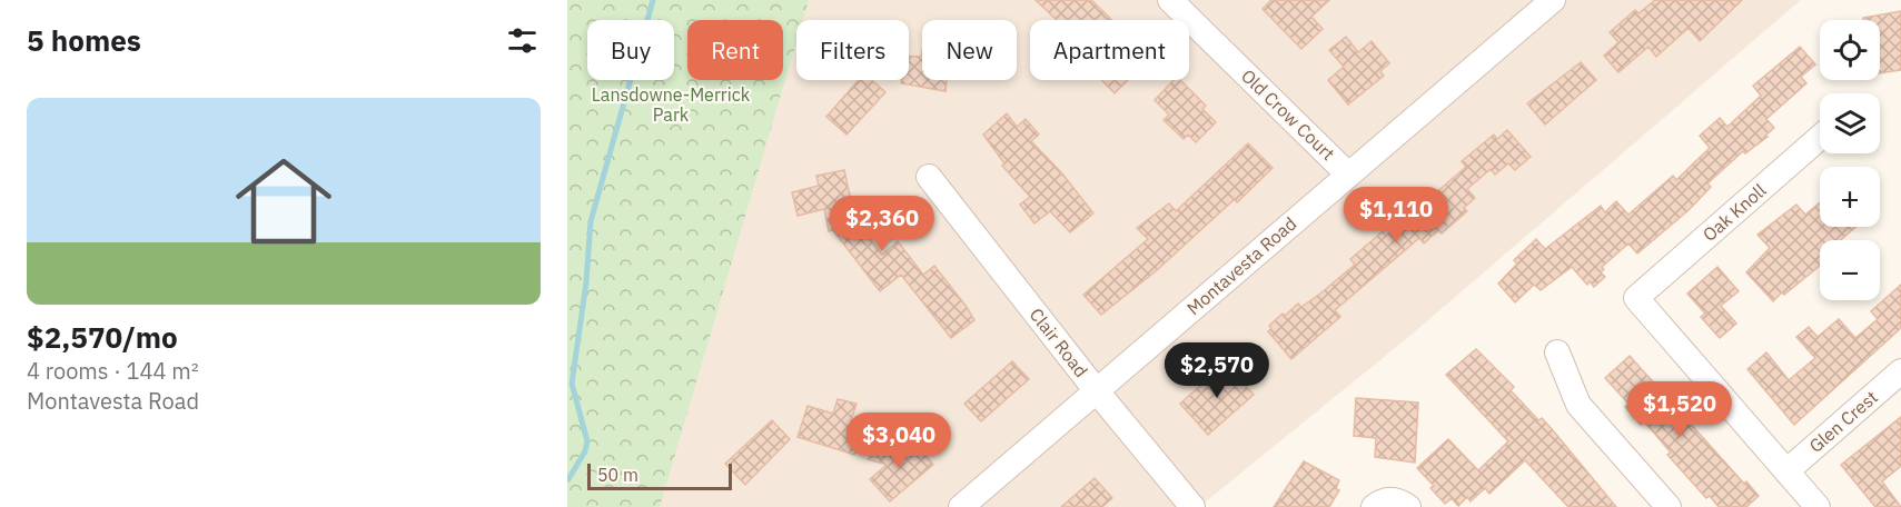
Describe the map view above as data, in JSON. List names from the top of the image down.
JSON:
{
  "streets": {
    "street": [
      "Old Crow Court",
      "Oak Knoll",
      "Montavesta Road",
      "Clair Road",
      "Glen Crest"
    ]
  },
  "crossings": [
    ["Old Crow Court", "Montavesta Road"],
    ["Oak Knoll", "Glen Crest"],
    ["Montavesta Road", "Clair Road"]
  ],
  "parks": ["Lansdowne-Merrick Park"],
  "scale_bar": "50 m",
  "page": {
    "heading": "5 homes",
    "map_buttons": ["+", "−"],
    "chip": [
      "Buy",
      "Rent",
      "Filters",
      "New",
      "Apartment"
    ],
    "list": [
      {
        "name": "$2,570/mo",
        "note": "4 rooms · 144 m² · Montavesta Road"
      }
    ],
    "price": [
      "$1,110",
      "$2,360",
      "$2,570",
      "$1,520",
      "$3,040"
    ],
    "scale": "50 m"
  }
}
